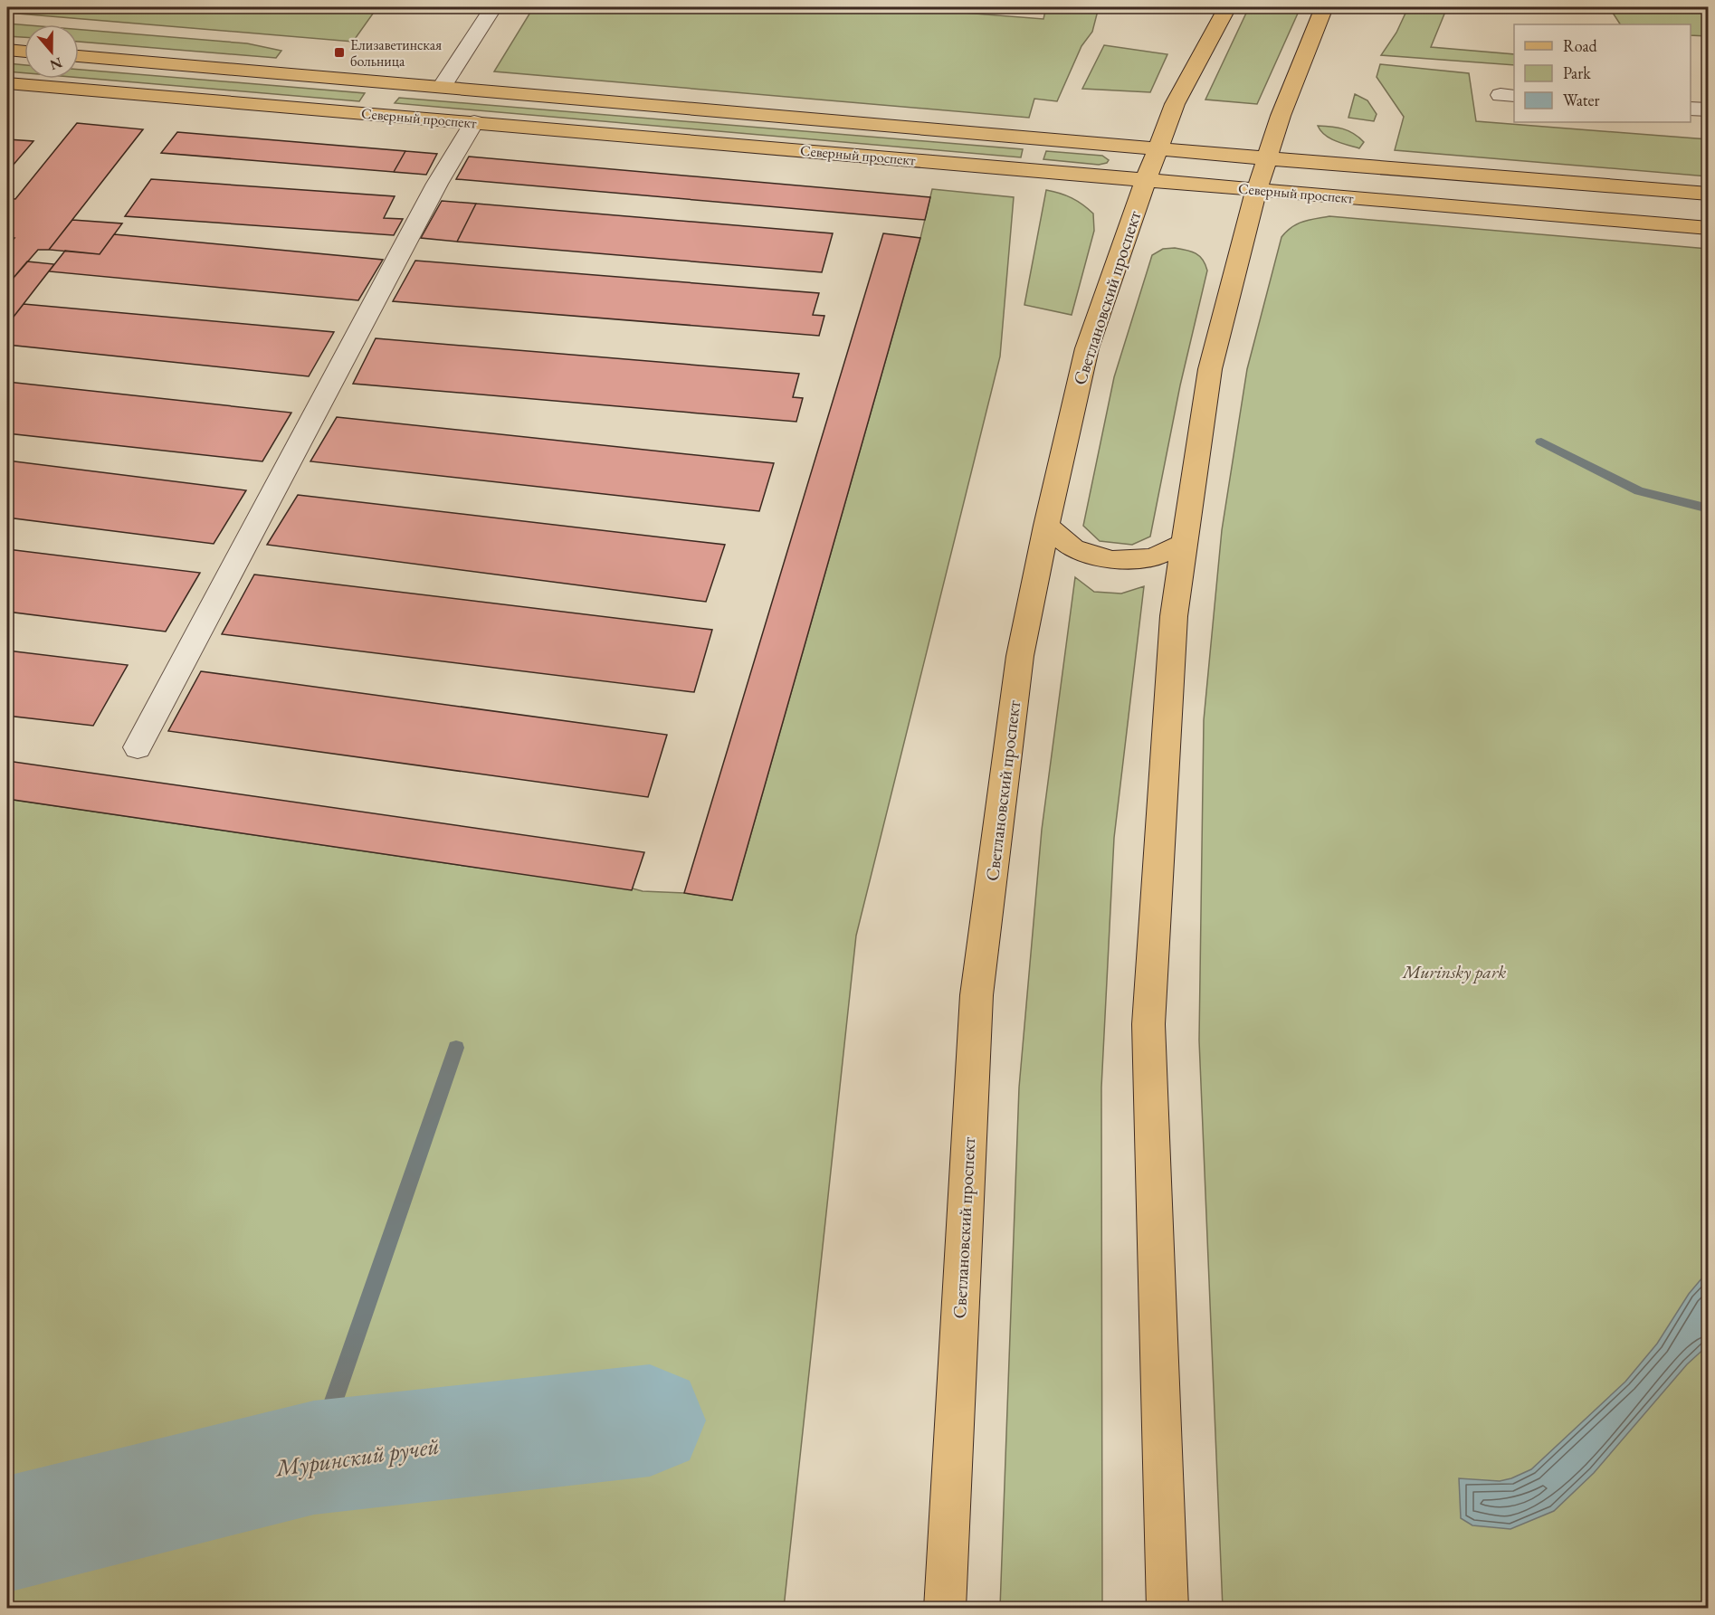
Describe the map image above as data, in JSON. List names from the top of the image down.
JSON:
{
  "streets": {
    "main road": ["Северный проспект", "Светлановский проспект"]
  },
  "crossings": [
    ["Северный проспект", "Светлановский проспект"]
  ],
  "water": ["Муринский ручей"],
  "parks": ["Murinsky park"],
  "places": {
    "transit": ["Елизаветинская больница"]
  },
  "legend": ["Road", "Park", "Water"],
  "north": "bottom"
}
